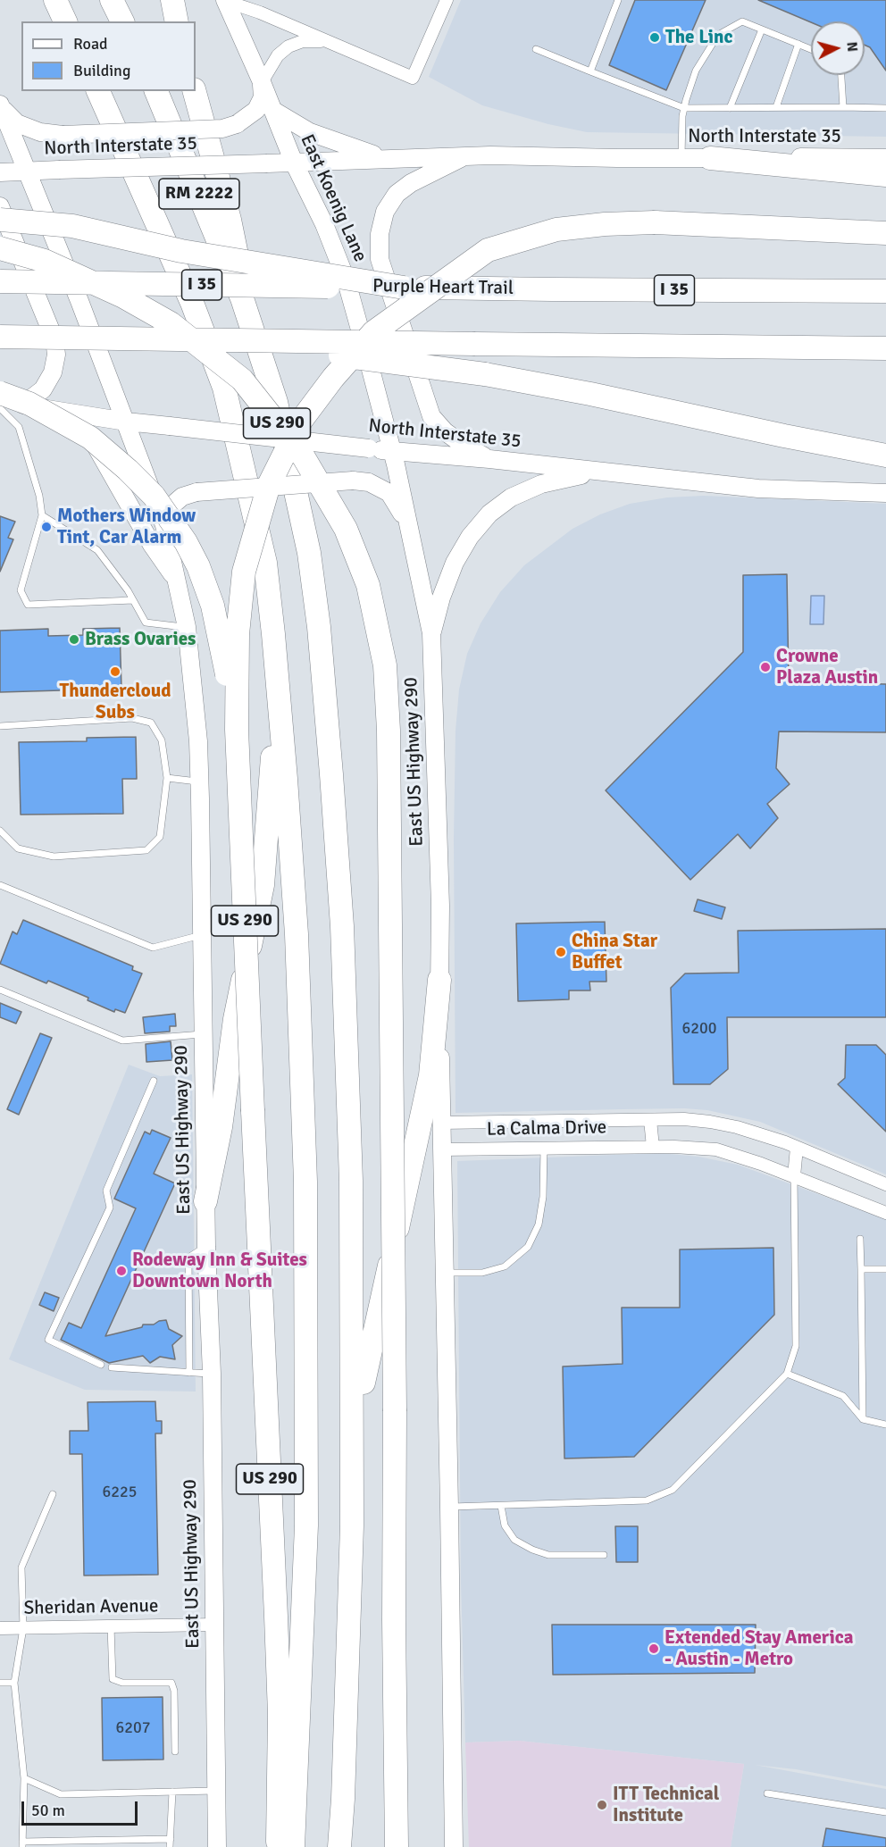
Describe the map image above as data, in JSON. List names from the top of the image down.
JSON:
{
  "streets": {
    "highway": [
      "RM 2222",
      "I 35",
      "Purple Heart Trail",
      "US 290"
    ],
    "main road": ["North Interstate 35", "East Koenig Lane", "East US Highway 290"],
    "street": ["La Calma Drive", "Sheridan Avenue"]
  },
  "crossings": [
    ["North Interstate 35", "East Koenig Lane"],
    ["North Interstate 35", "East US Highway 290"],
    ["East Koenig Lane", "East US Highway 290"],
    ["East US Highway 290", "La Calma Drive"],
    ["East US Highway 290", "Sheridan Avenue"]
  ],
  "places": [
    "The Linc",
    "Mothers Window Tint, Car Alarm",
    "Brass Ovaries",
    "Crowne Plaza Austin",
    "Thundercloud Subs",
    "China Star Buffet",
    "Rodeway Inn & Suites Downtown North",
    "Extended Stay America - Austin - Metro",
    "ITT Technical Institute"
  ],
  "house_numbers": ["6200", "6225", "6207"],
  "legend": ["Road", "Building"],
  "scale_bar": "50 m",
  "north": "right"
}
